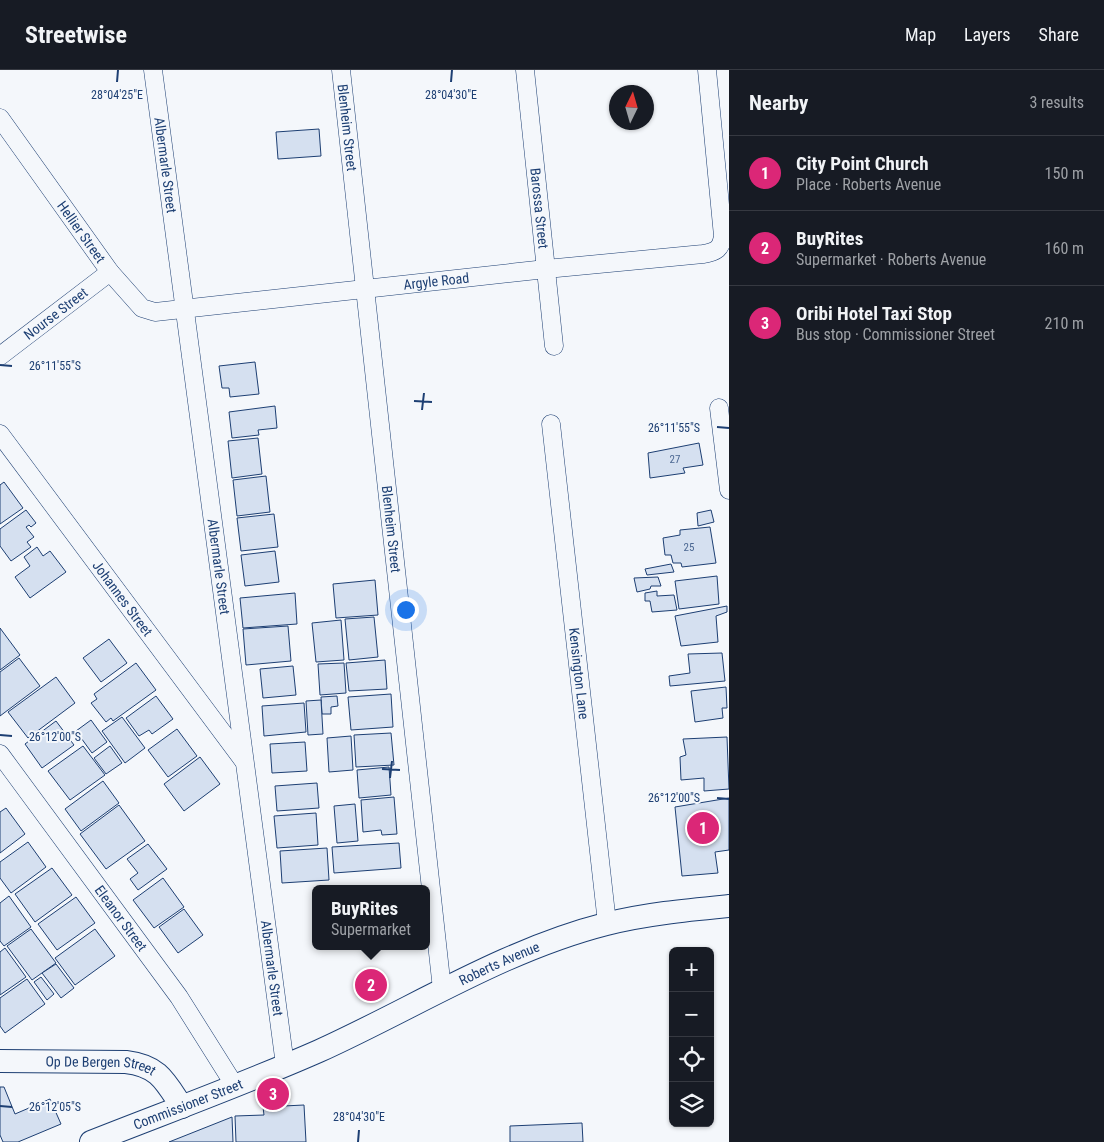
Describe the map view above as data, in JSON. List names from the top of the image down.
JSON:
{
  "streets": {
    "main road": ["Roberts Avenue", "Op De Bergen Street", "Commissioner Street"],
    "street": [
      "Blenheim Street",
      "Albermarle Street",
      "Barossa Street",
      "Hellier Street",
      "Argyle Road",
      "Nourse Street",
      "Johannes Street",
      "Kensington Lane",
      "Eleanor Street"
    ]
  },
  "crossings": [
    ["Blenheim Street", "Argyle Road"],
    ["Blenheim Street", "Roberts Avenue"],
    ["Albermarle Street", "Hellier Street"],
    ["Albermarle Street", "Argyle Road"],
    ["Albermarle Street", "Johannes Street"],
    ["Albermarle Street", "Roberts Avenue"],
    ["Albermarle Street", "Commissioner Street"],
    ["Barossa Street", "Argyle Road"],
    ["Hellier Street", "Argyle Road"],
    ["Hellier Street", "Nourse Street"],
    ["Kensington Lane", "Roberts Avenue"],
    ["Eleanor Street", "Commissioner Street"],
    ["Roberts Avenue", "Commissioner Street"],
    ["Op De Bergen Street", "Commissioner Street"]
  ],
  "house_numbers": ["27", "25"],
  "north": "top",
  "page": {
    "header": "Streetwise",
    "nav": ["Map", "Layers", "Share"],
    "heading": ["Nearby", "3 results"],
    "list": [
      {
        "mark": "1",
        "name": "City Point Church",
        "note": "Place · Roberts Avenue",
        "value": "150 m"
      },
      {
        "mark": "2",
        "name": "BuyRites",
        "note": "Supermarket · Roberts Avenue",
        "value": "160 m"
      },
      {
        "mark": "3",
        "name": "Oribi Hotel Taxi Stop",
        "note": "Bus stop · Commissioner Street",
        "value": "210 m"
      }
    ],
    "pins": ["1", "2", "3"],
    "popup": ["BuyRites", "Supermarket"],
    "map_buttons": ["+", "−"]
  },
  "coordinates": [
    "28°04'25\"E",
    "28°04'30\"E",
    "26°11'55\"S",
    "26°12'00\"S",
    "26°12'05\"S"
  ]
}
